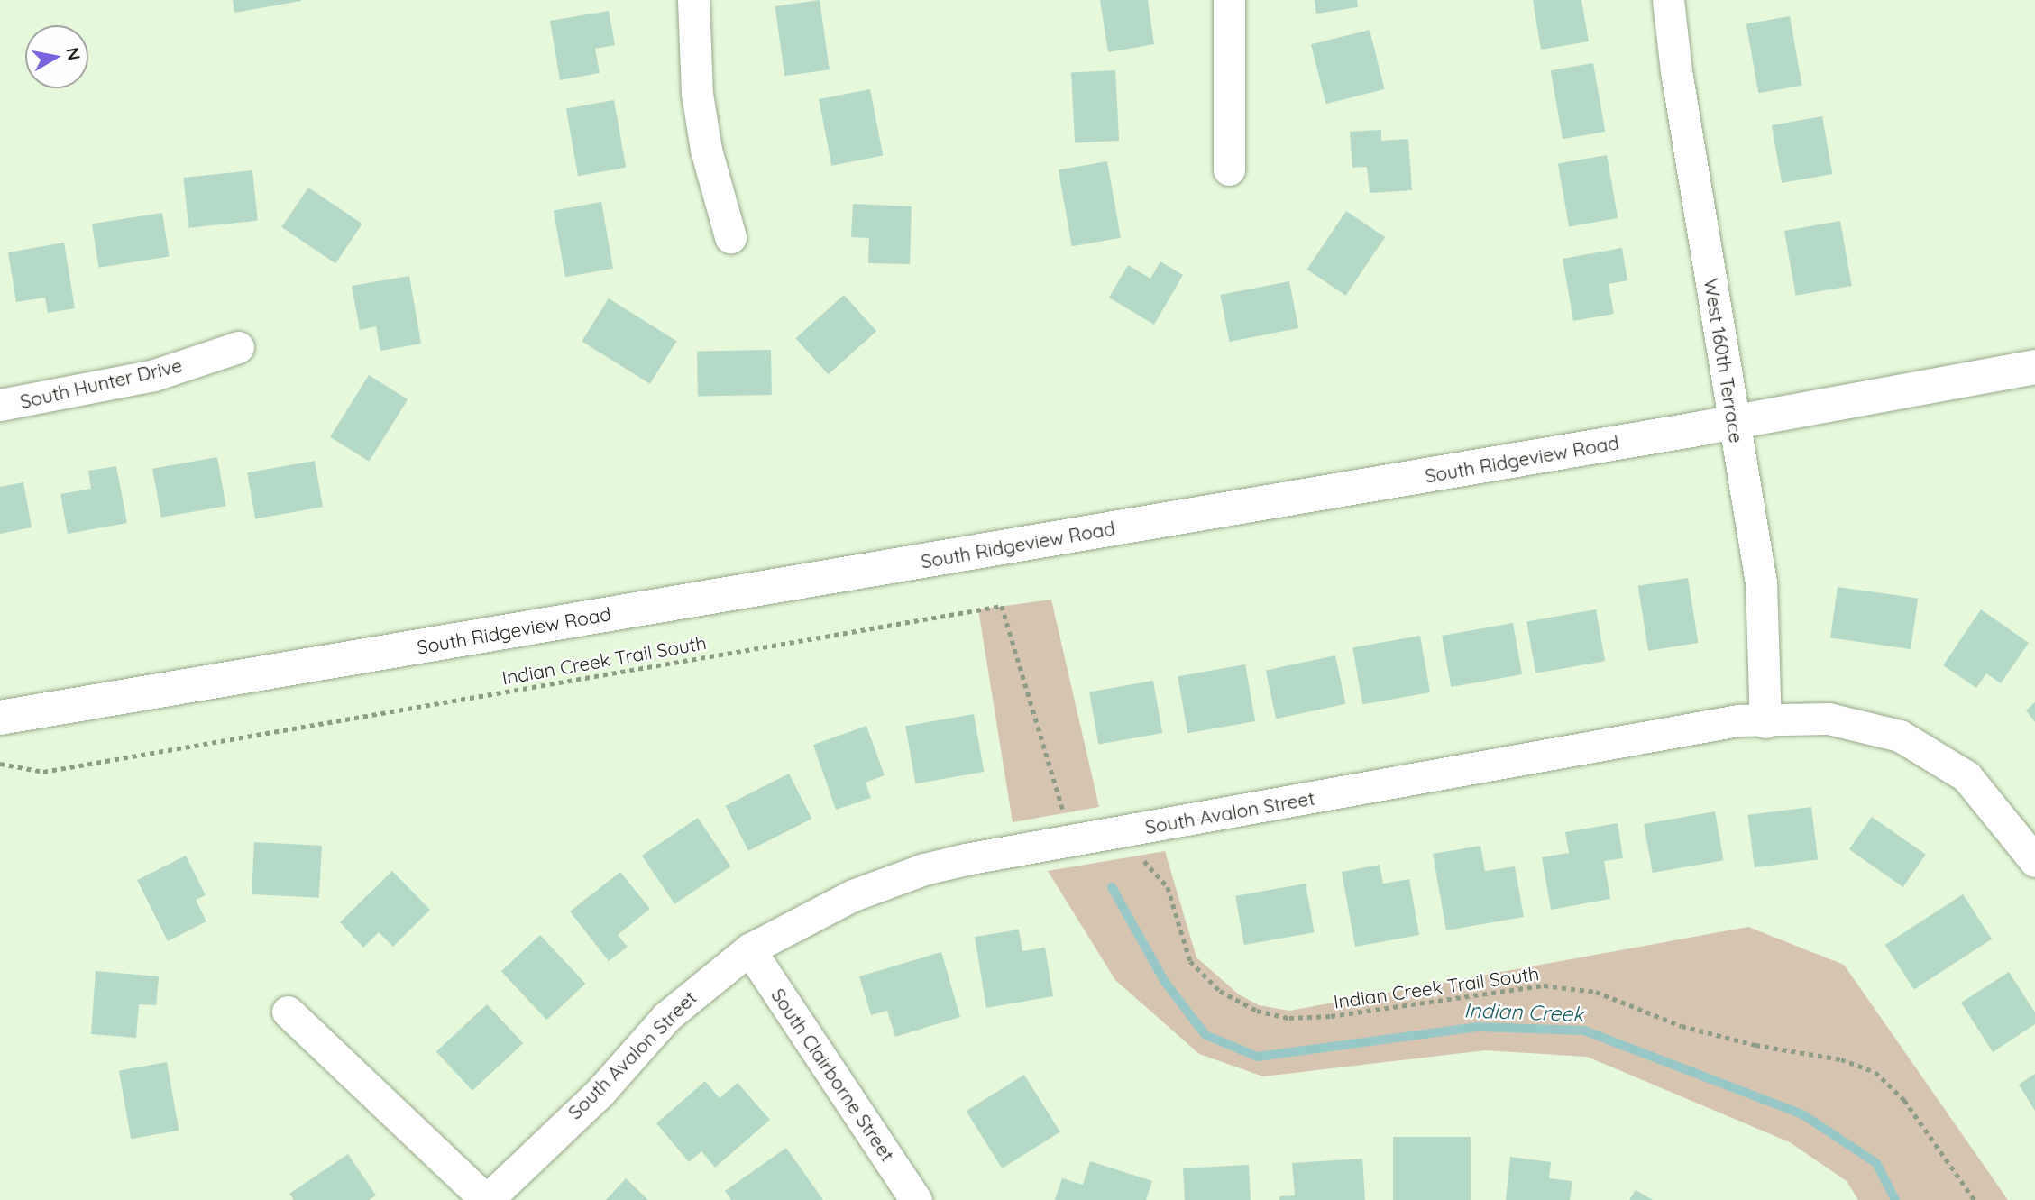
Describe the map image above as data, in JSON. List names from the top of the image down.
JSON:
{
  "streets": {
    "main road": ["South Ridgeview Road"],
    "street": [
      "West 160th Terrace",
      "South Hunter Drive",
      "South Avalon Street",
      "South Clairborne Street"
    ],
    "path": ["Indian Creek Trail South"]
  },
  "crossings": [
    ["West 160th Terrace", "South Ridgeview Road"],
    ["West 160th Terrace", "South Avalon Street"],
    ["South Avalon Street", "South Clairborne Street"]
  ],
  "water": ["Indian Creek"],
  "north": "right"
}
